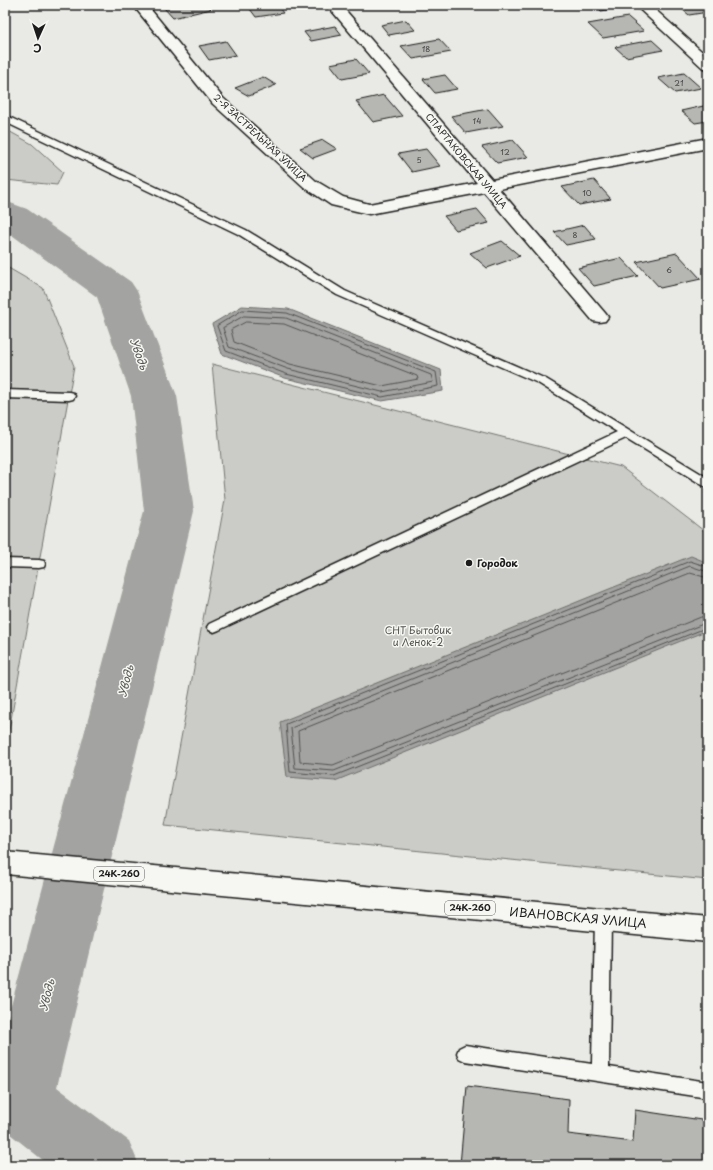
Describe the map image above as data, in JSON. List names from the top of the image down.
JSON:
{
  "streets": {
    "street": [
      "2-Я ЗАСТРЕЛЬНАЯ УЛИЦА",
      "СПАРТАКОВСКАЯ УЛИЦА",
      "24К-260",
      "ИВАНОВСКАЯ УЛИЦА"
    ]
  },
  "crossings": [
    ["2-Я ЗАСТРЕЛЬНАЯ УЛИЦА", "СПАРТАКОВСКАЯ УЛИЦА"]
  ],
  "water": ["Уводь"],
  "parks": ["СНТ Бытовик и Ленок-2"],
  "places": ["Городок"],
  "house_numbers": [
    "18",
    "21",
    "14",
    "12",
    "5",
    "10",
    "8",
    "6"
  ],
  "north": "bottom"
}
